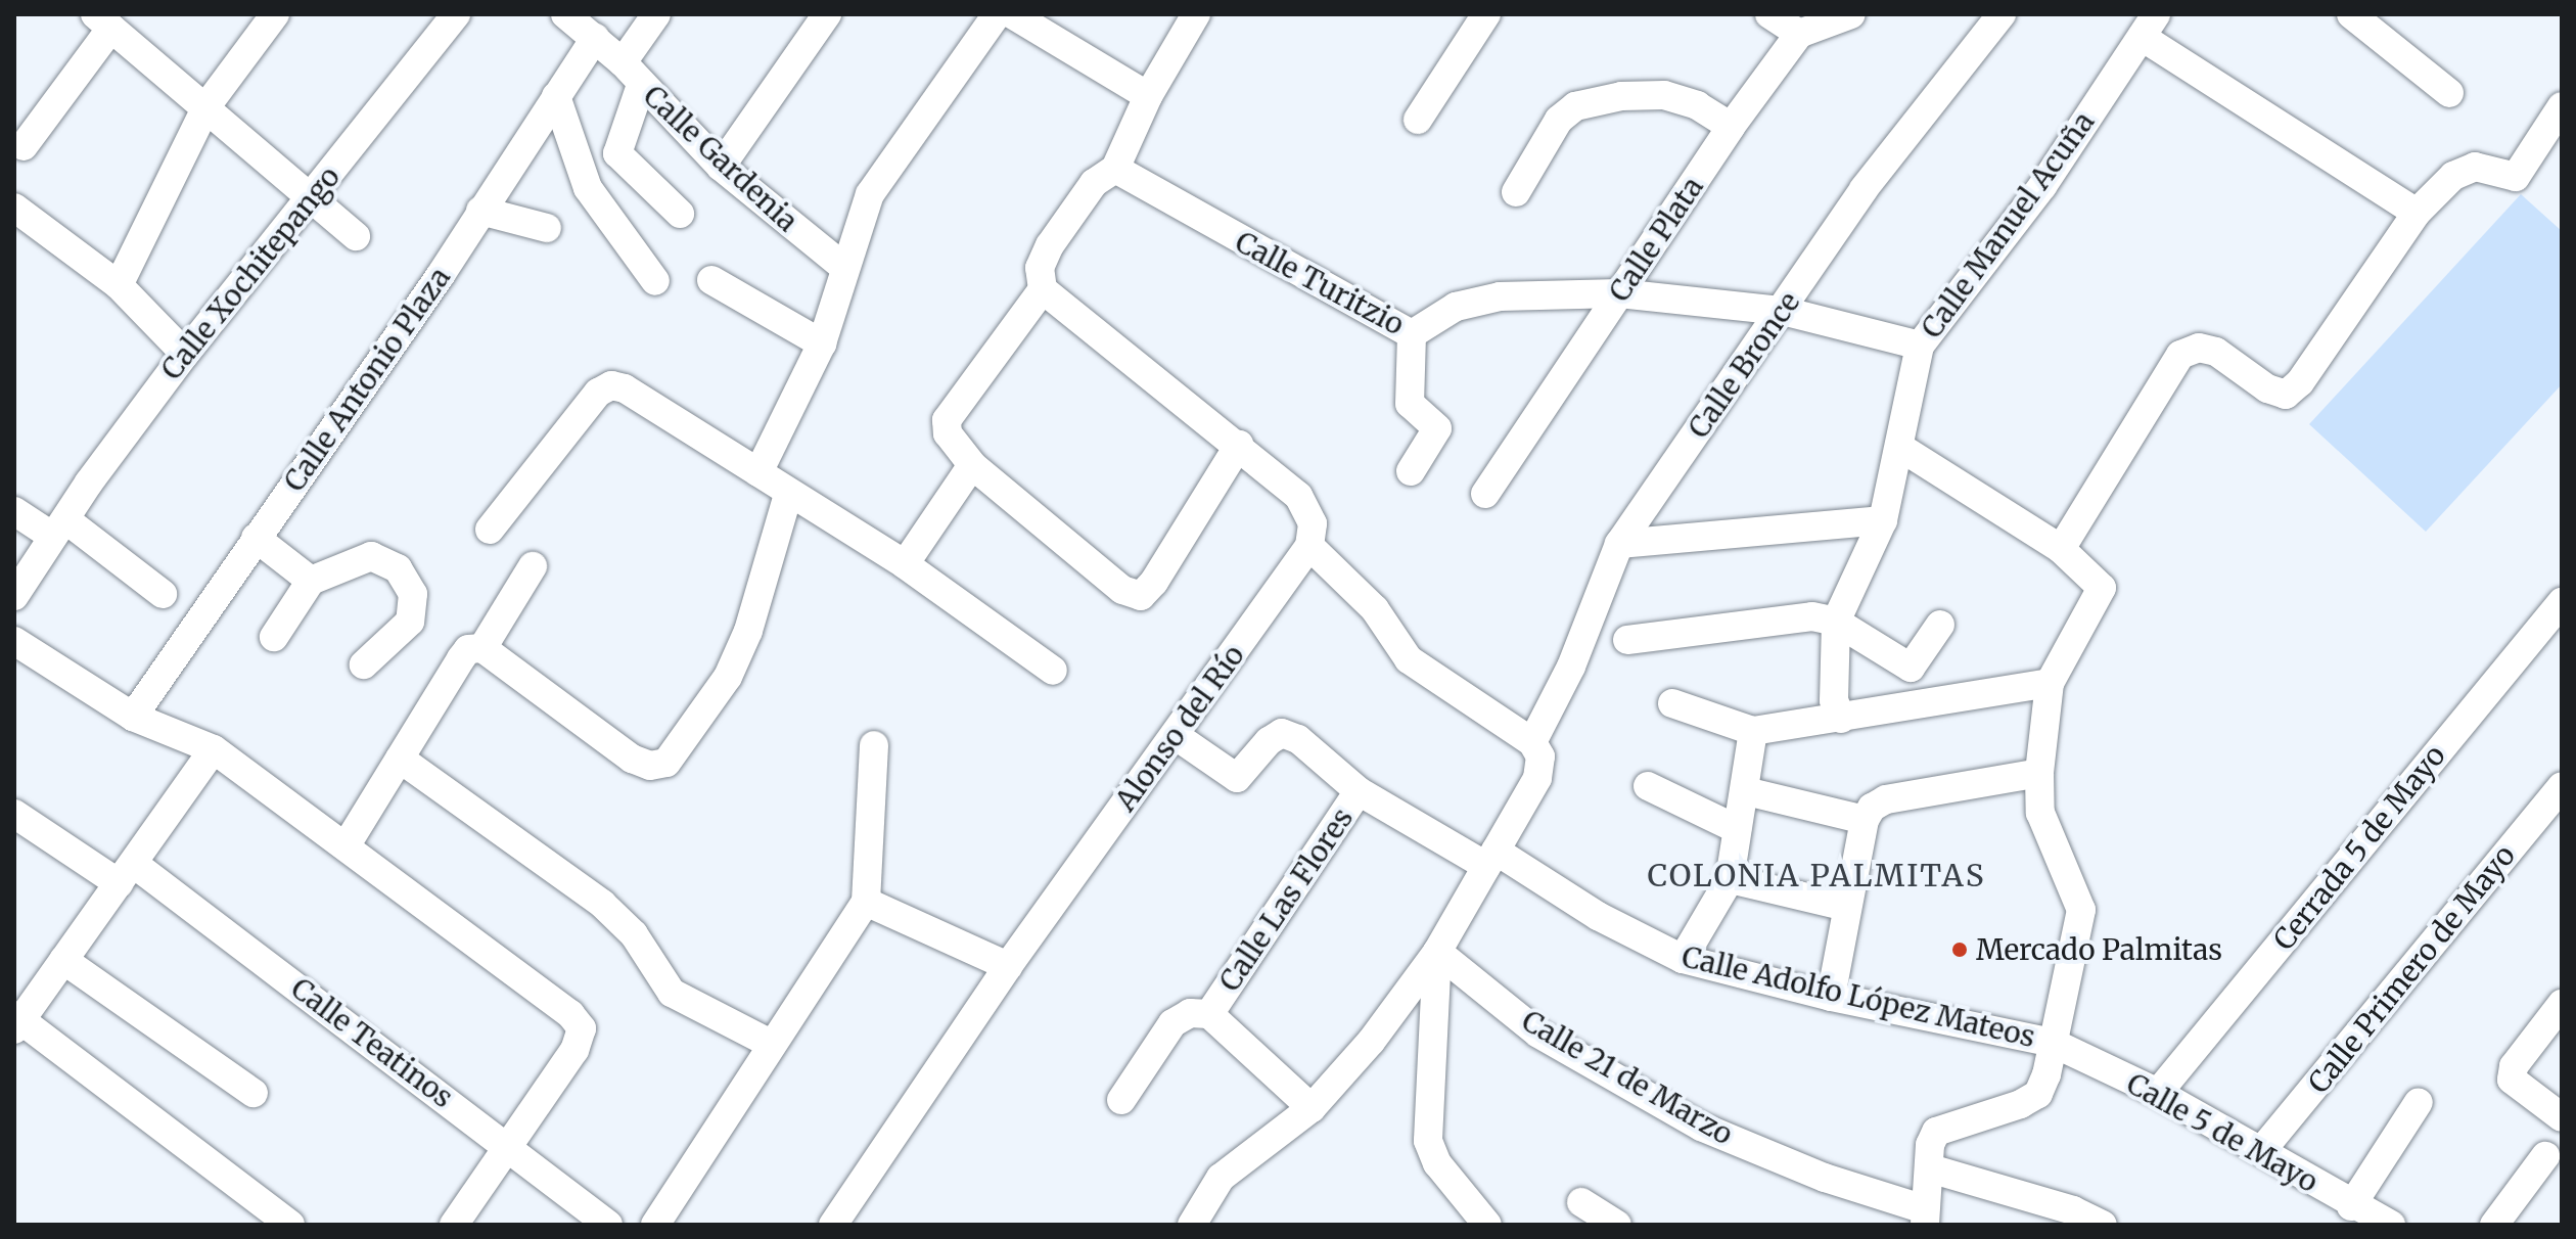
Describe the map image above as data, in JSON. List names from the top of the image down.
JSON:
{
  "streets": {
    "street": [
      "Calle Gardenia",
      "Calle Manuel Acuña",
      "Calle Plata",
      "Calle Xochitepango",
      "Calle Turitzio",
      "Calle Bronce",
      "Calle Antonio Plaza",
      "Alonso del Río",
      "Cerrada 5 de Mayo",
      "Calle Las Flores",
      "Calle Primero de Mayo",
      "Calle Adolfo López Mateos",
      "Calle Teatinos",
      "Calle 21 de Marzo",
      "Calle 5 de Mayo"
    ]
  },
  "crossings": [
    ["Calle Gardenia", "Calle Antonio Plaza"],
    ["Calle Manuel Acuña", "Calle Turitzio"],
    ["Calle Plata", "Calle Turitzio"],
    ["Calle Turitzio", "Calle Bronce"],
    ["Alonso del Río", "Calle Adolfo López Mateos"],
    ["Cerrada 5 de Mayo", "Calle 5 de Mayo"],
    ["Calle Las Flores", "Calle Adolfo López Mateos"],
    ["Calle Primero de Mayo", "Calle 5 de Mayo"],
    ["Calle Adolfo López Mateos", "Calle 5 de Mayo"]
  ],
  "districts": ["COLONIA PALMITAS"],
  "places": ["Mercado Palmitas"]
}
